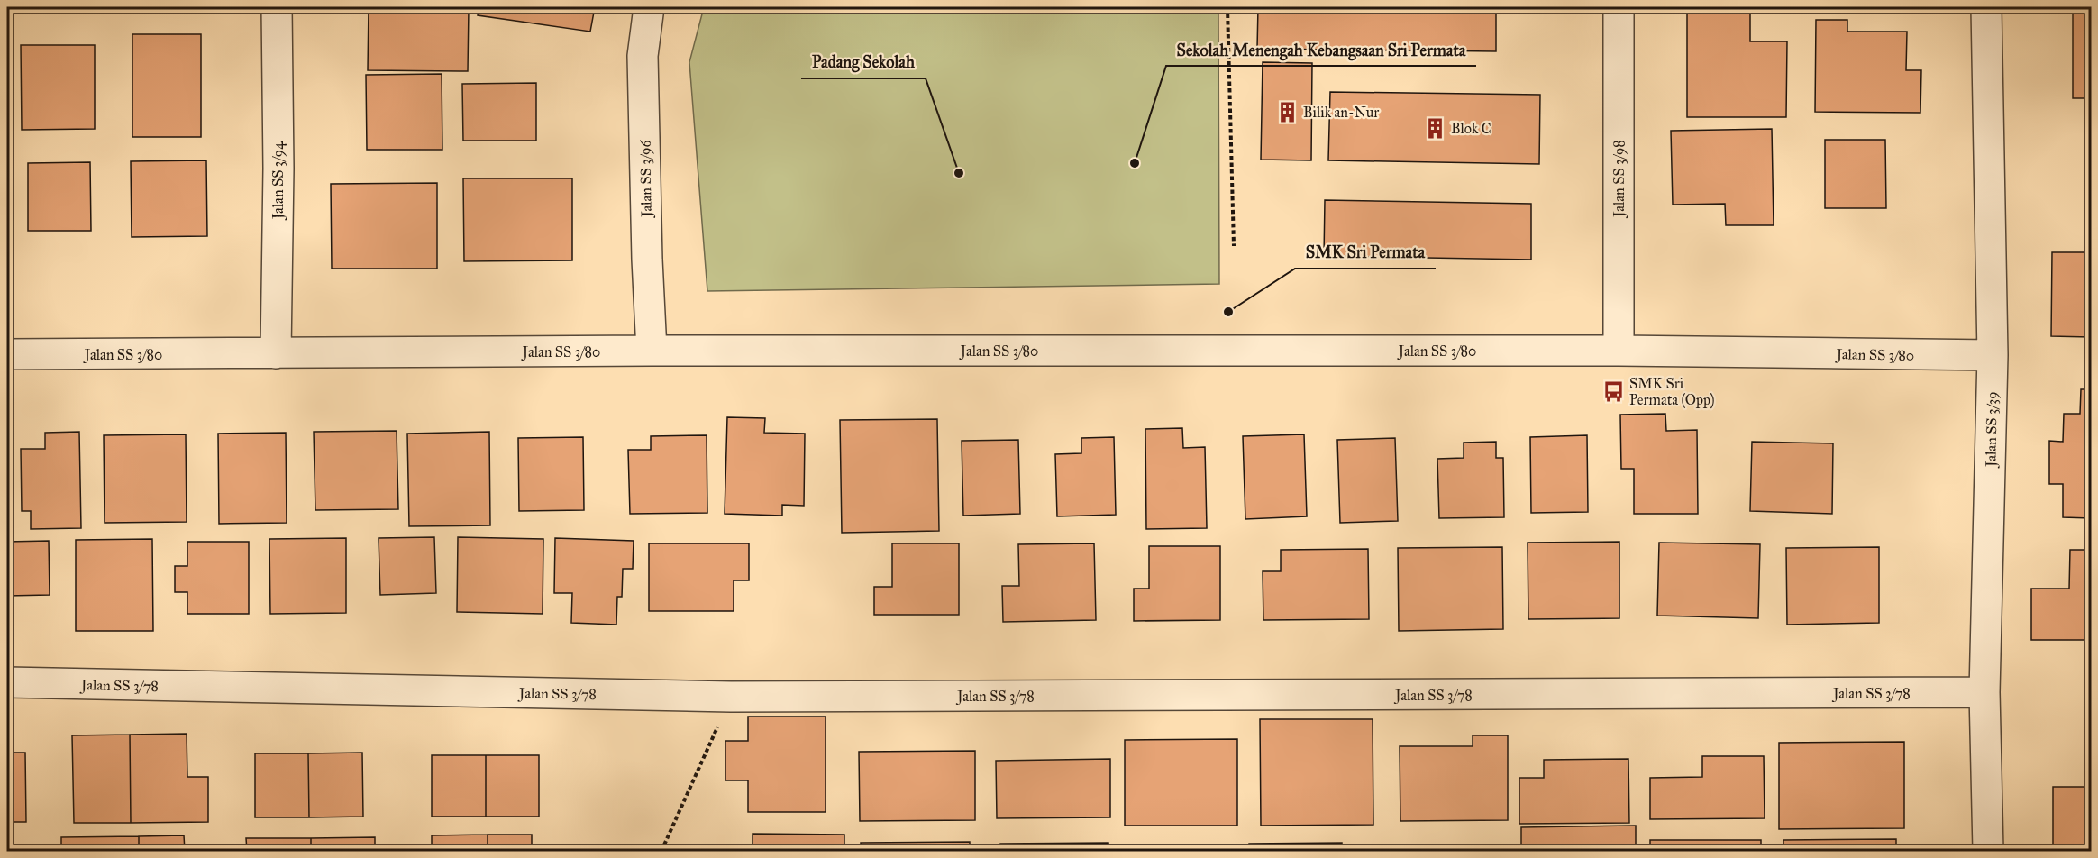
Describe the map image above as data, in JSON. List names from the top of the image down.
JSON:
{
  "streets": {
    "street": [
      "Jalan SS 3/96",
      "Jalan SS 3/98",
      "Jalan SS 3/94",
      "Jalan SS 3/80",
      "Jalan SS 3/39",
      "Jalan SS 3/78"
    ]
  },
  "crossings": [
    ["Jalan SS 3/96", "Jalan SS 3/80"],
    ["Jalan SS 3/98", "Jalan SS 3/80"],
    ["Jalan SS 3/94", "Jalan SS 3/80"],
    ["Jalan SS 3/80", "Jalan SS 3/39"],
    ["Jalan SS 3/39", "Jalan SS 3/78"]
  ],
  "places": {
    "building": ["Bilik an-Nur", "Blok C"],
    "other": ["Sekolah Menengah Kebangsaan Sri Permata", "Padang Sekolah", "SMK Sri Permata"],
    "bus stop": ["SMK Sri Permata (Opp)"]
  }
}
